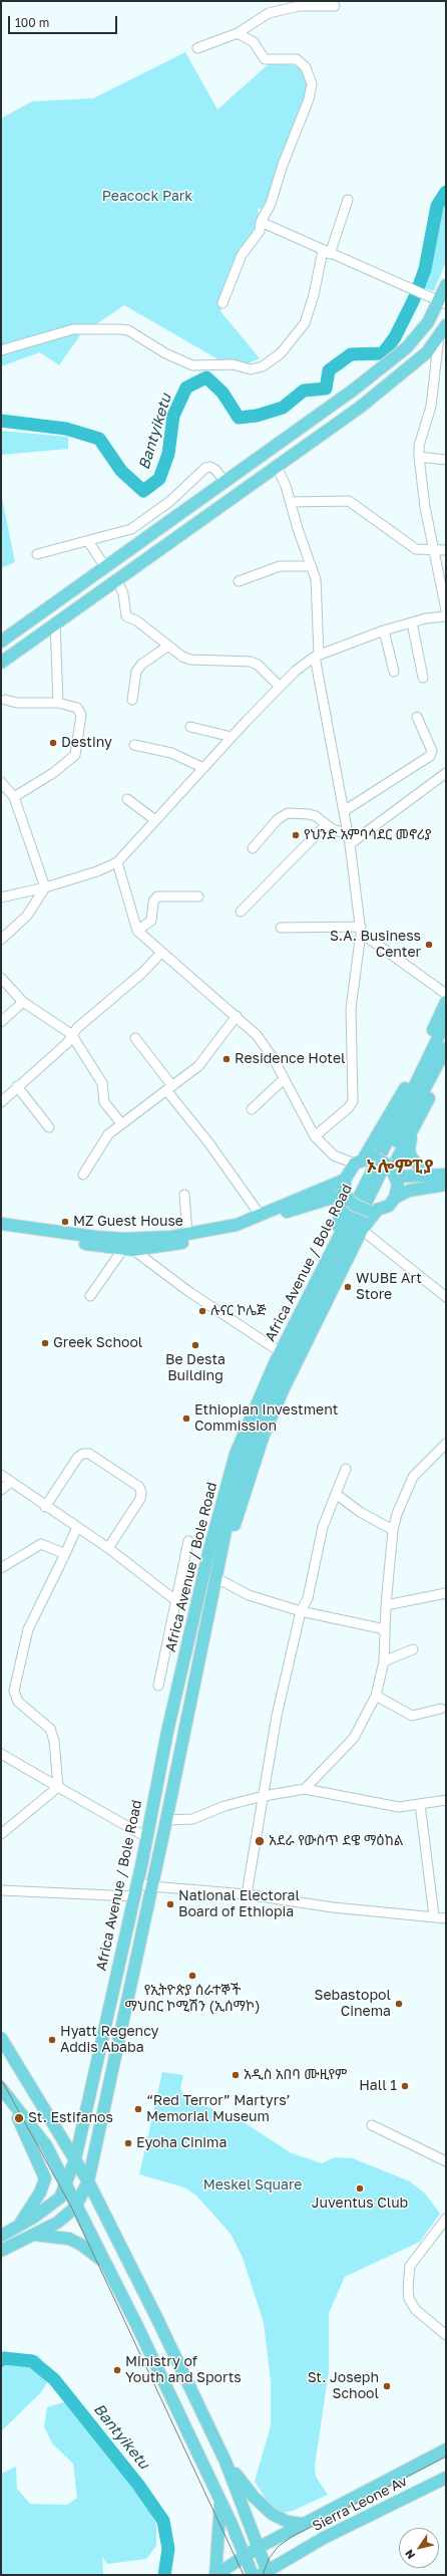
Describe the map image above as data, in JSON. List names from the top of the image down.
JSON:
{
  "streets": {
    "main road": ["Africa Avenue / Bole Road", "Sierra Leone Av"]
  },
  "districts": ["ኦሎምፒያ"],
  "water": ["Bantyiketu"],
  "parks": ["Peacock Park", "Meskel Square"],
  "places": [
    "Destiny",
    "የህንድ አምባሳደር መኖሪያ",
    "S.A. Business Center",
    "Residence Hotel",
    "MZ Guest House",
    "WUBE Art Store",
    "ሉናር ኮሌጅ",
    "Greek School",
    "Be Desta Building",
    "Ethiopian Investment Commission",
    "አደራ የውስጥ ደዌ ማዕከል",
    "National Electoral Board of Ethiopia",
    "የኢትዮጵያ ሰራተኞች ማህበር ኮሚሽን (ኢሰማኮ)",
    "Sebastopol Cinema",
    "Hyatt Regency Addis Ababa",
    "አዲስ አበባ ሙዚየም",
    "Hall 1",
    "“Red Terror” Martyrs’ Memorial Museum",
    "St. Estifanos",
    "Eyoha Cinima",
    "Juventus Club",
    "Ministry of Youth and Sports",
    "St. Joseph School"
  ],
  "scale_bar": "100 m",
  "north": "bottom left"
}
